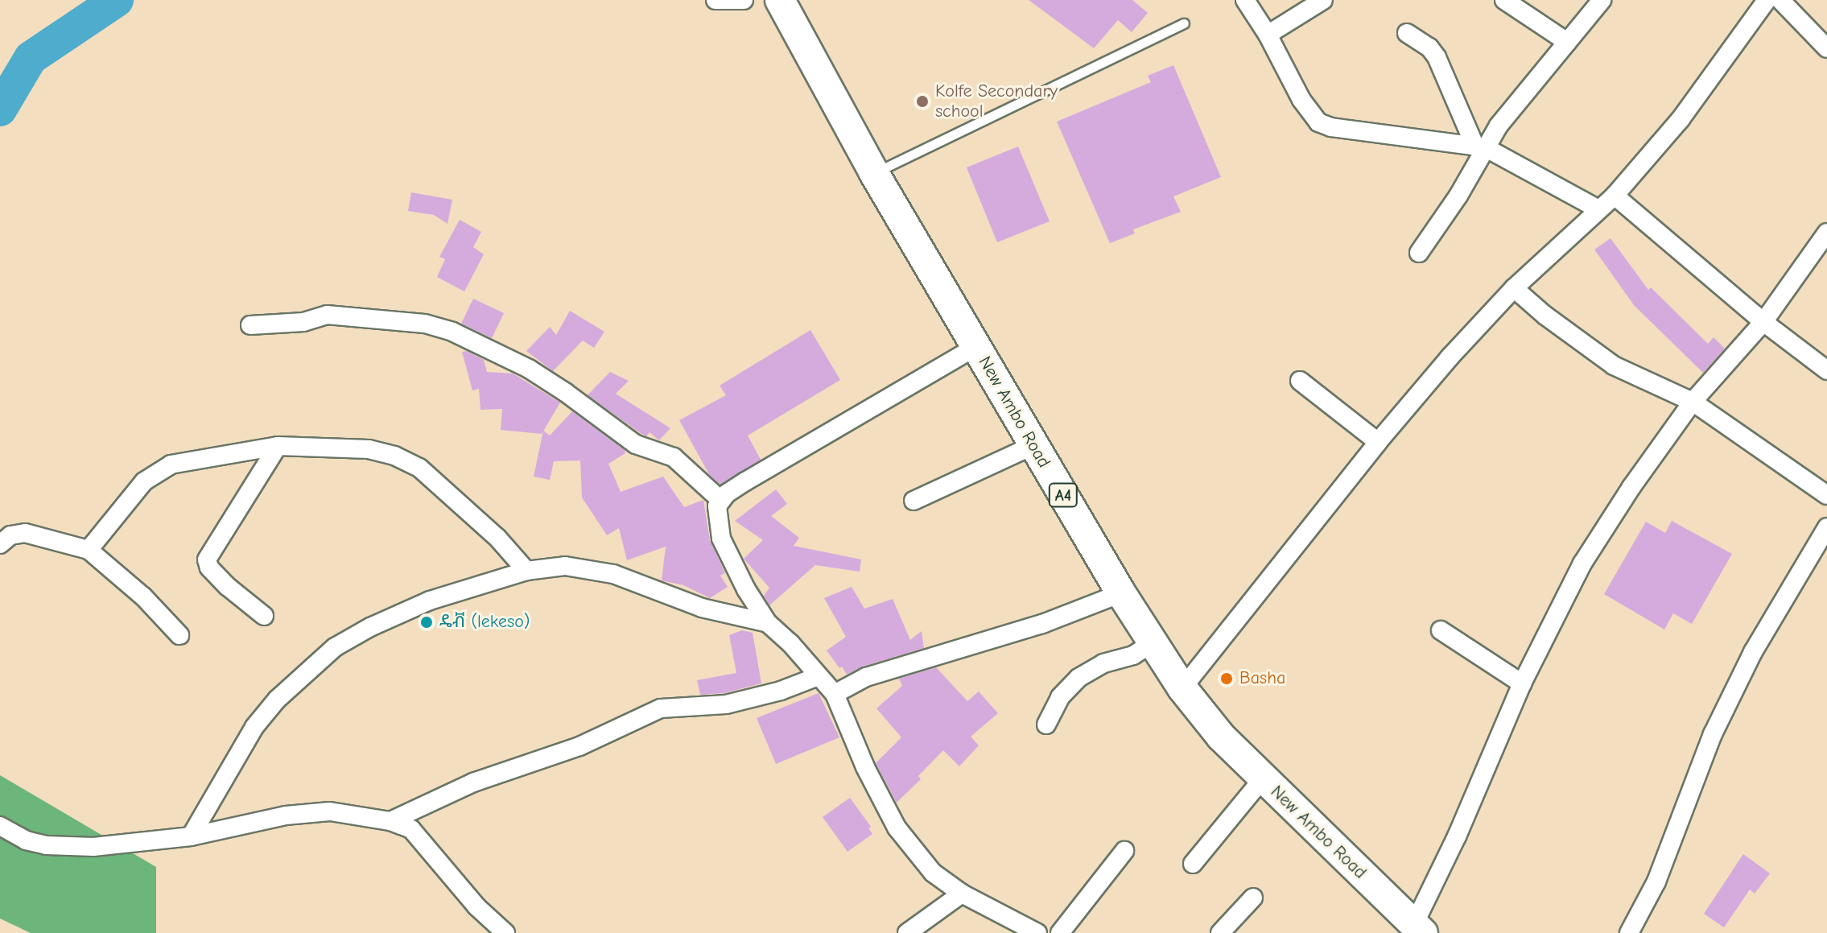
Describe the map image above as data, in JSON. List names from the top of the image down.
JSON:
{
  "streets": {
    "main road": ["New Ambo Road", "A4"]
  },
  "places": ["Kolfe Secondary school", "ዴቭ (lekeso)", "Basha"]
}
